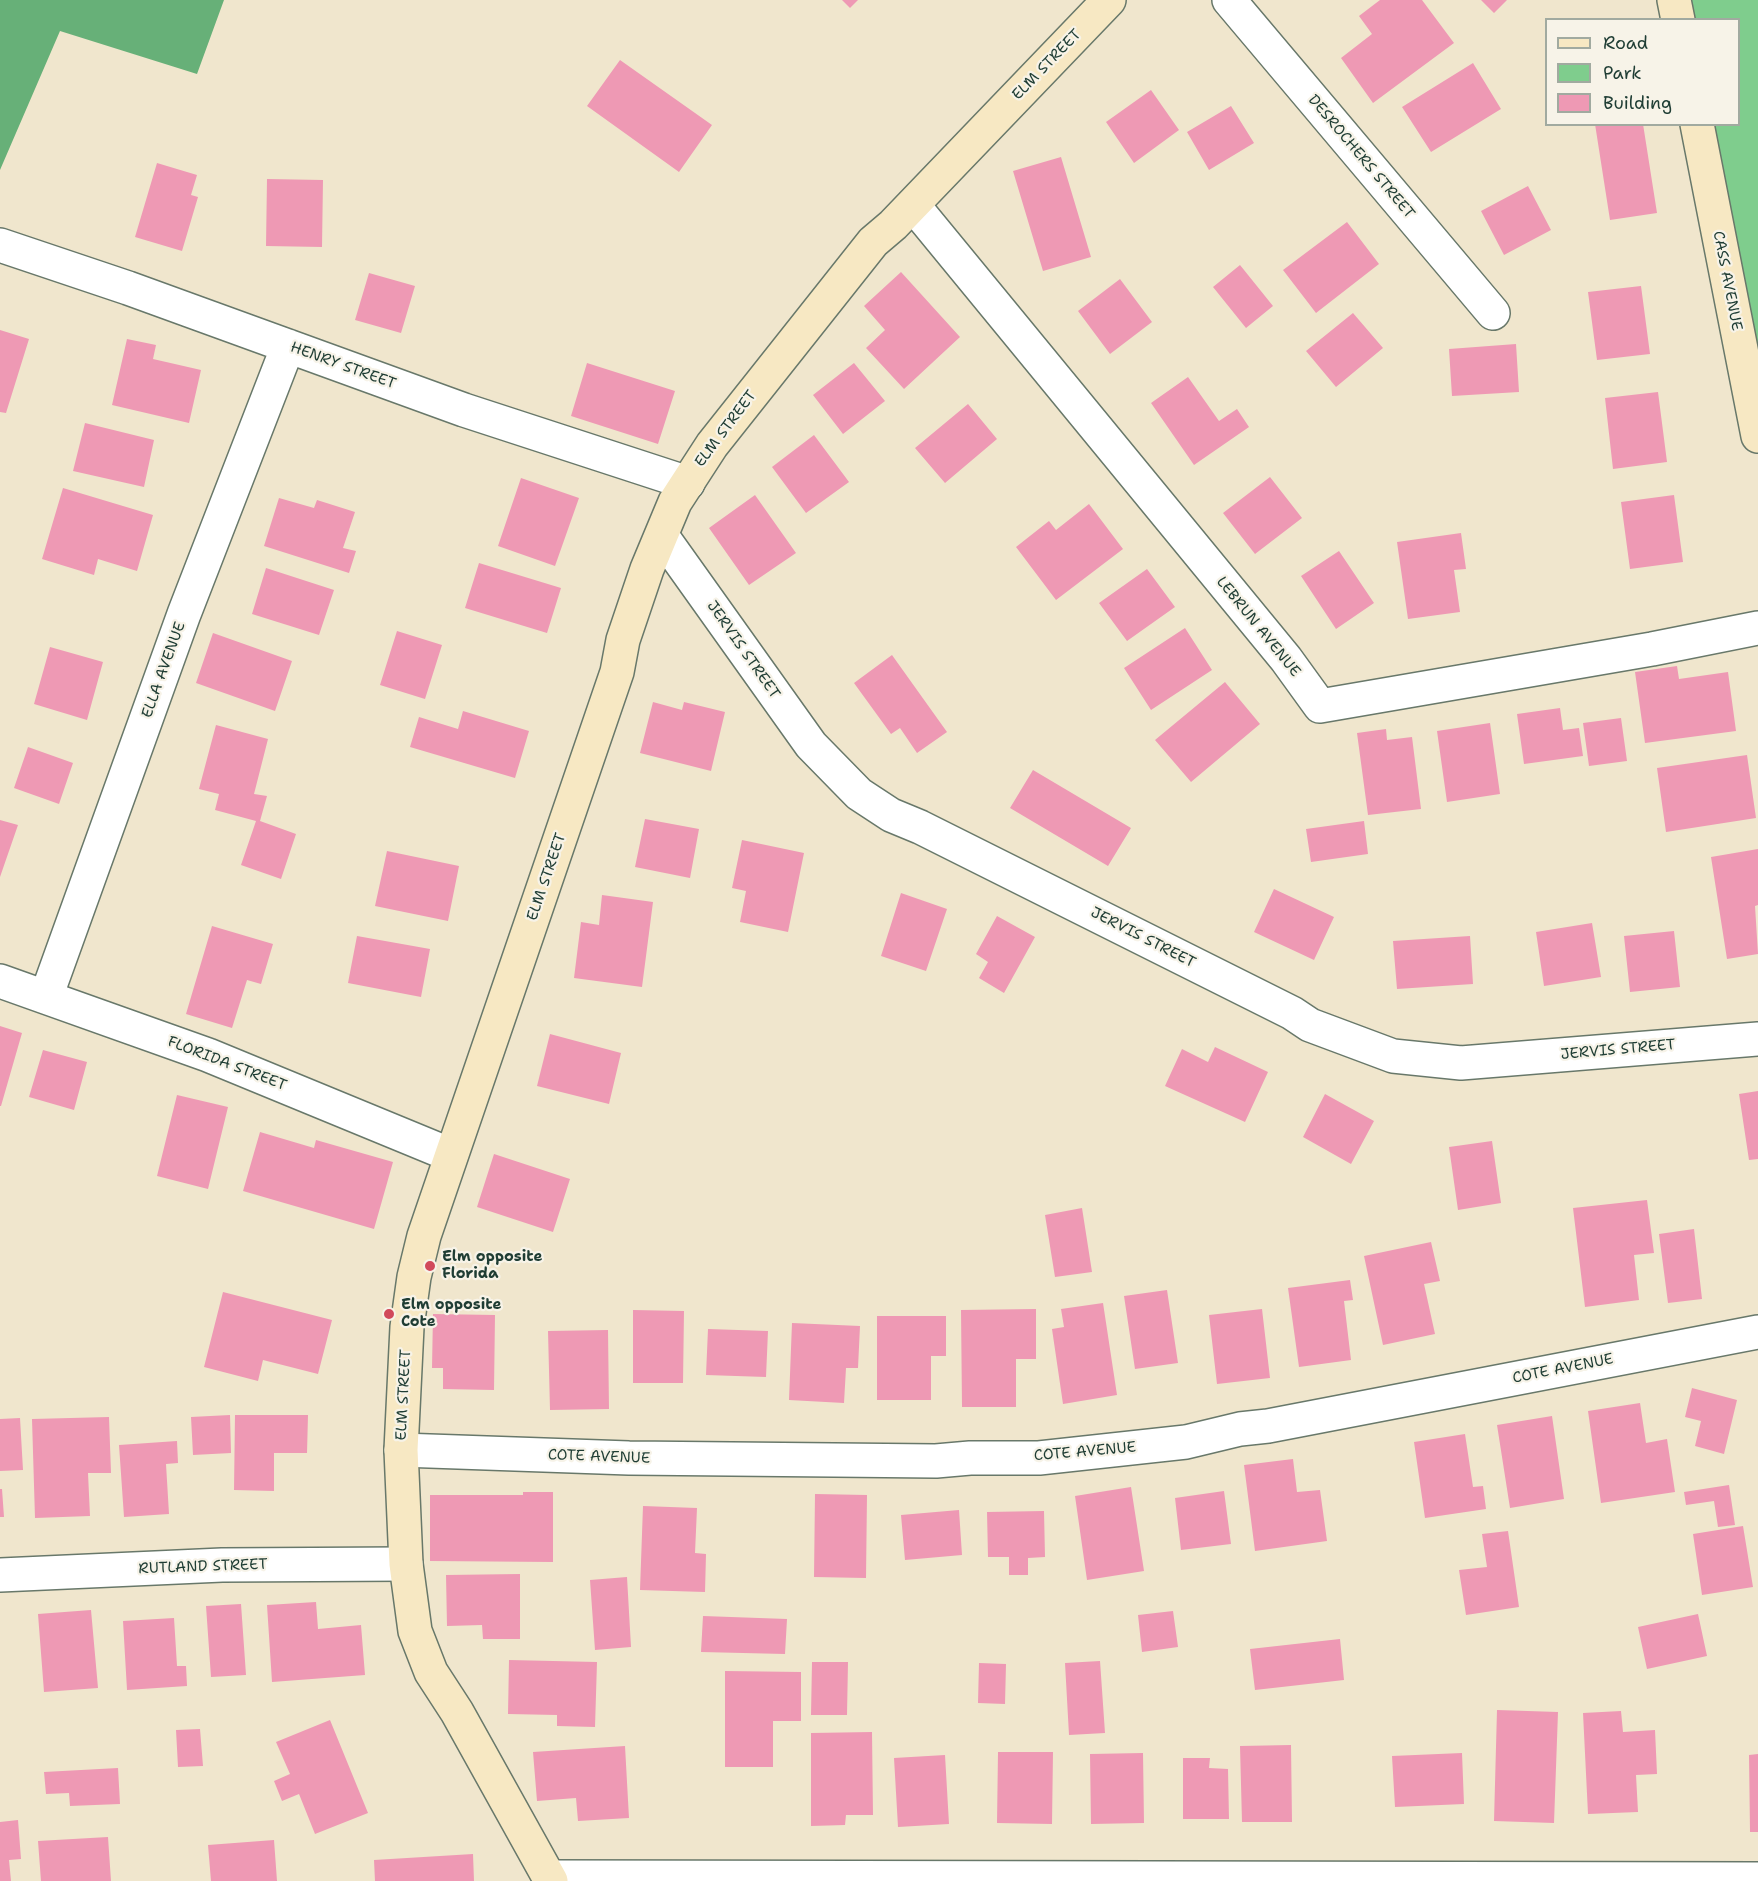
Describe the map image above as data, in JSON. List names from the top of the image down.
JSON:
{
  "streets": {
    "street": [
      "ELM STREET",
      "DESROCHERS STREET",
      "CASS AVENUE",
      "HENRY STREET",
      "LEBRUN AVENUE",
      "JERVIS STREET",
      "ELLA AVENUE",
      "FLORIDA STREET",
      "COTE AVENUE",
      "RUTLAND STREET"
    ]
  },
  "crossings": [
    ["ELM STREET", "HENRY STREET"],
    ["ELM STREET", "LEBRUN AVENUE"],
    ["ELM STREET", "JERVIS STREET"],
    ["ELM STREET", "FLORIDA STREET"],
    ["ELM STREET", "COTE AVENUE"],
    ["ELM STREET", "RUTLAND STREET"],
    ["HENRY STREET", "ELLA AVENUE"],
    ["ELLA AVENUE", "FLORIDA STREET"]
  ],
  "places": ["Elm opposite Florida", "Elm opposite Cote"],
  "legend": ["Road", "Park", "Building"]
}
